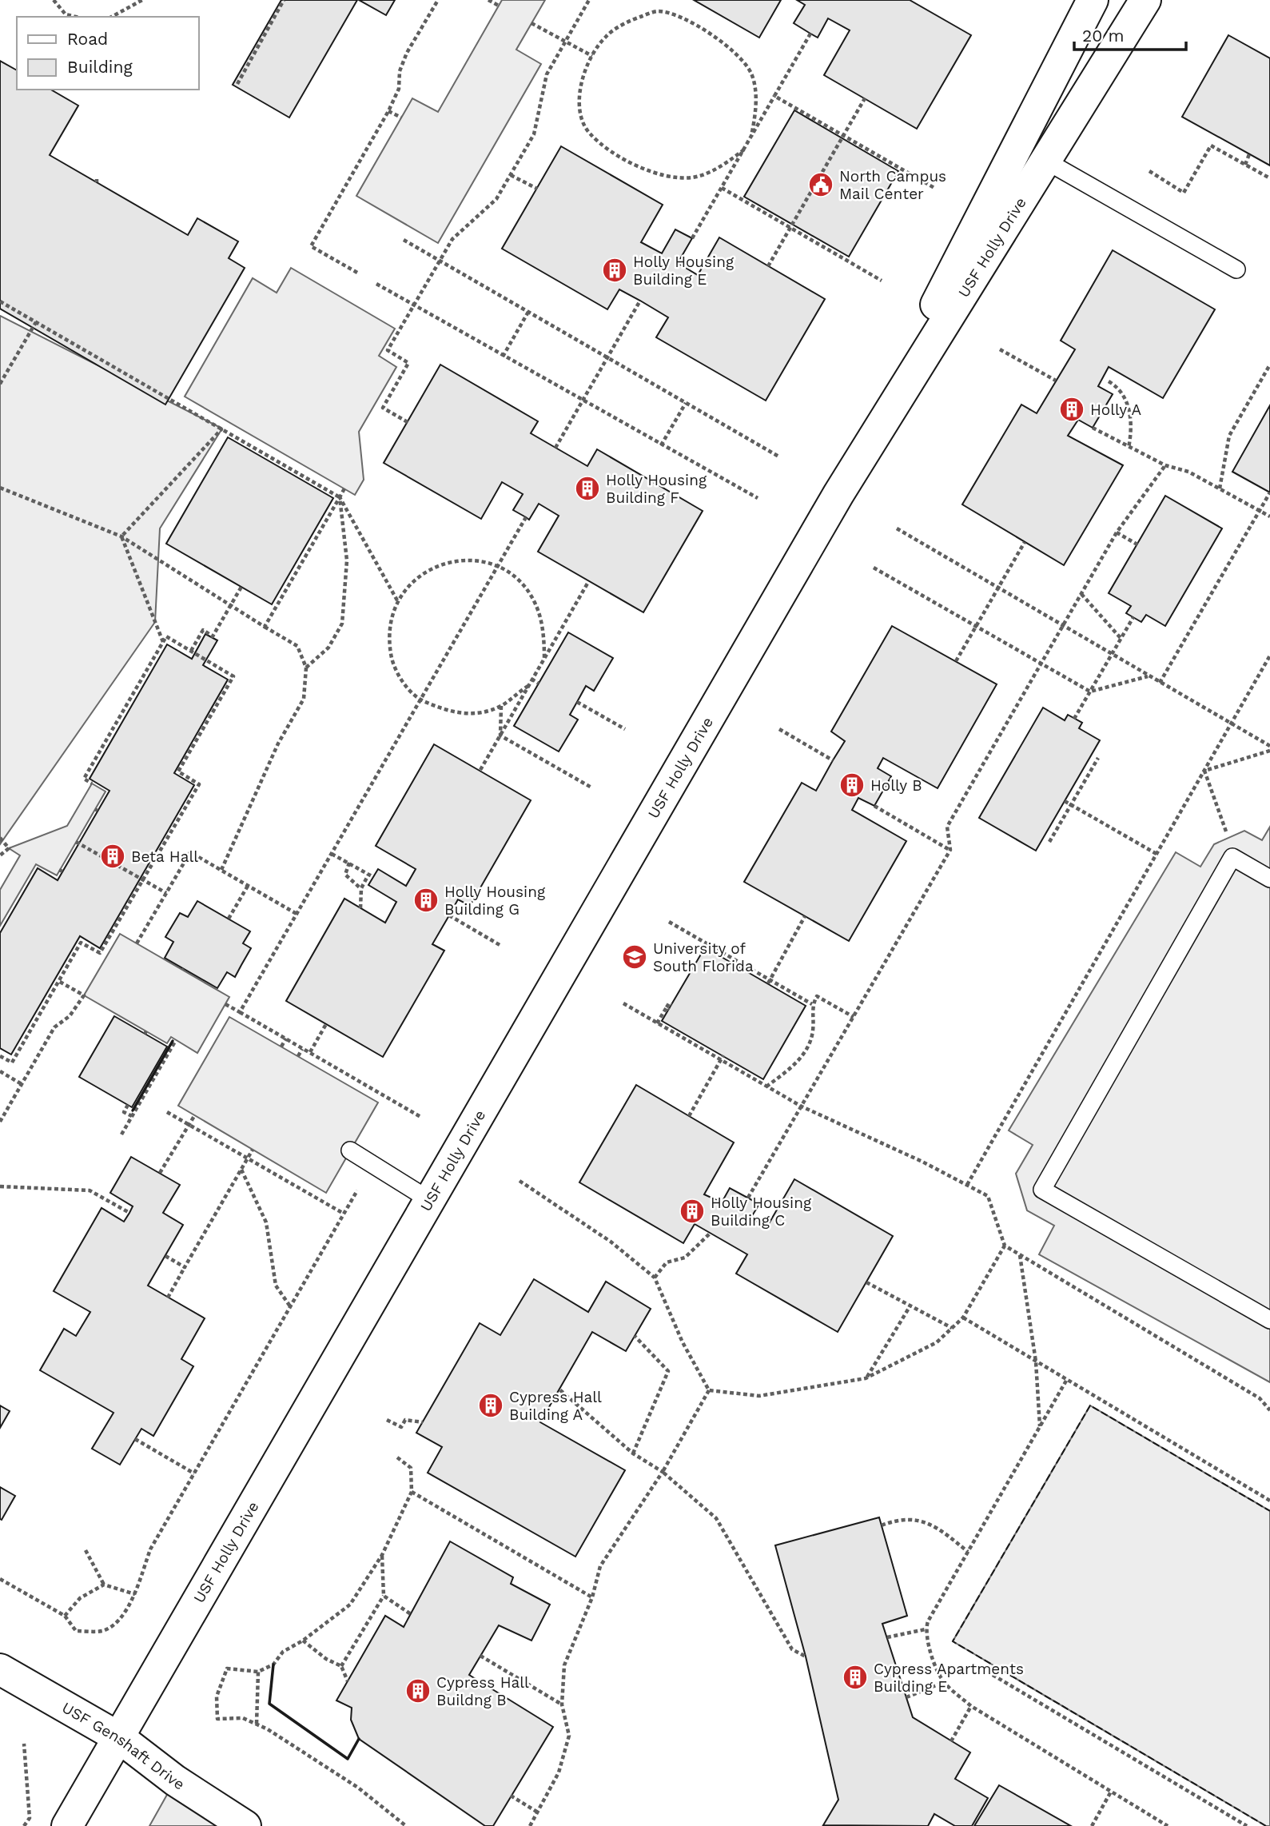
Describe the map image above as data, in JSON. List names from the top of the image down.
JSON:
{
  "streets": {
    "street": ["USF Holly Drive", "USF Genshaft Drive"]
  },
  "crossings": [
    ["USF Holly Drive", "USF Genshaft Drive"]
  ],
  "places": {
    "public building": ["North Campus Mail Center"],
    "building": [
      "Holly Housing Building E",
      "Holly A",
      "Holly Housing Building F",
      "Holly B",
      "Beta Hall",
      "Holly Housing Building G",
      "Holly Housing Building C",
      "Cypress Hall Building A",
      "Cypress Apartments Building E",
      "Cypress Hall Buildng B"
    ],
    "school or university": ["University of South Florida"]
  },
  "legend": ["Road", "Building"],
  "scale_bar": "20 m"
}
